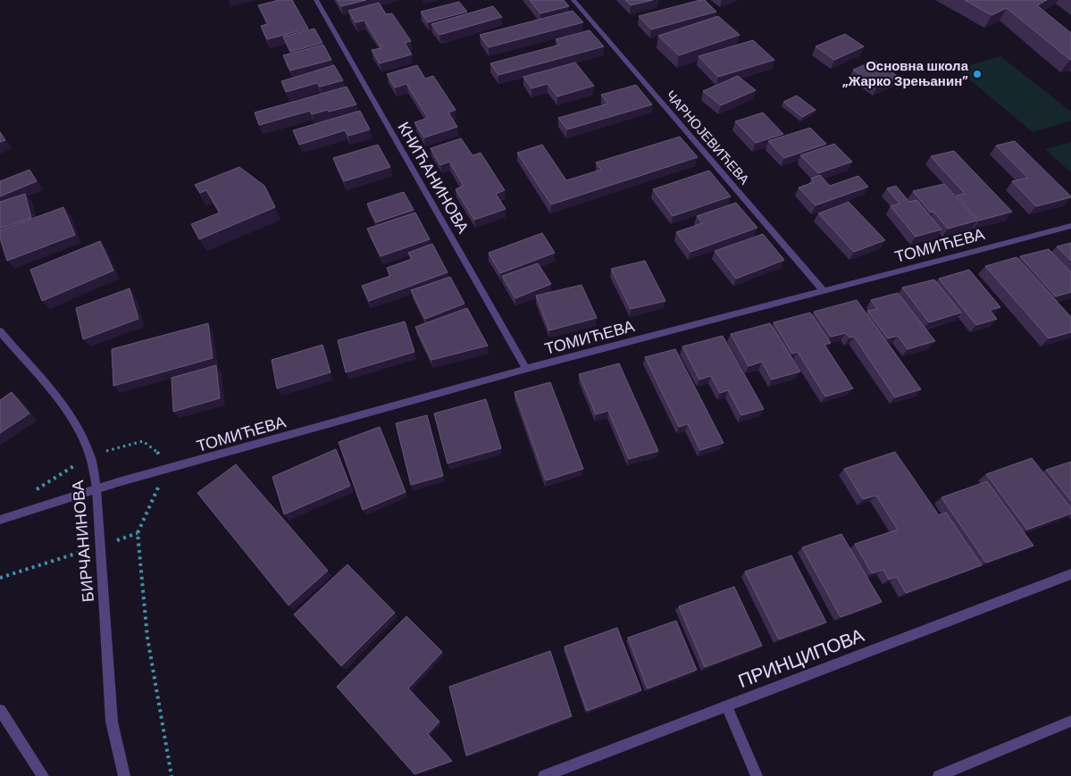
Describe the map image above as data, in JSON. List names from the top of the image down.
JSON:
{
  "streets": {
    "street": [
      "ЧАРНОЈЕВИЋЕВА",
      "КНИЋАНИНОВА",
      "ТОМИЋЕВА",
      "БИРЧАНИНОВА",
      "ПРИНЦИПОВА"
    ]
  },
  "crossings": [
    ["ЧАРНОЈЕВИЋЕВА", "ТОМИЋЕВА"],
    ["КНИЋАНИНОВА", "ТОМИЋЕВА"],
    ["ТОМИЋЕВА", "БИРЧАНИНОВА"]
  ],
  "places": ["Основна школа „Жарко Зрењанин”"]
}
